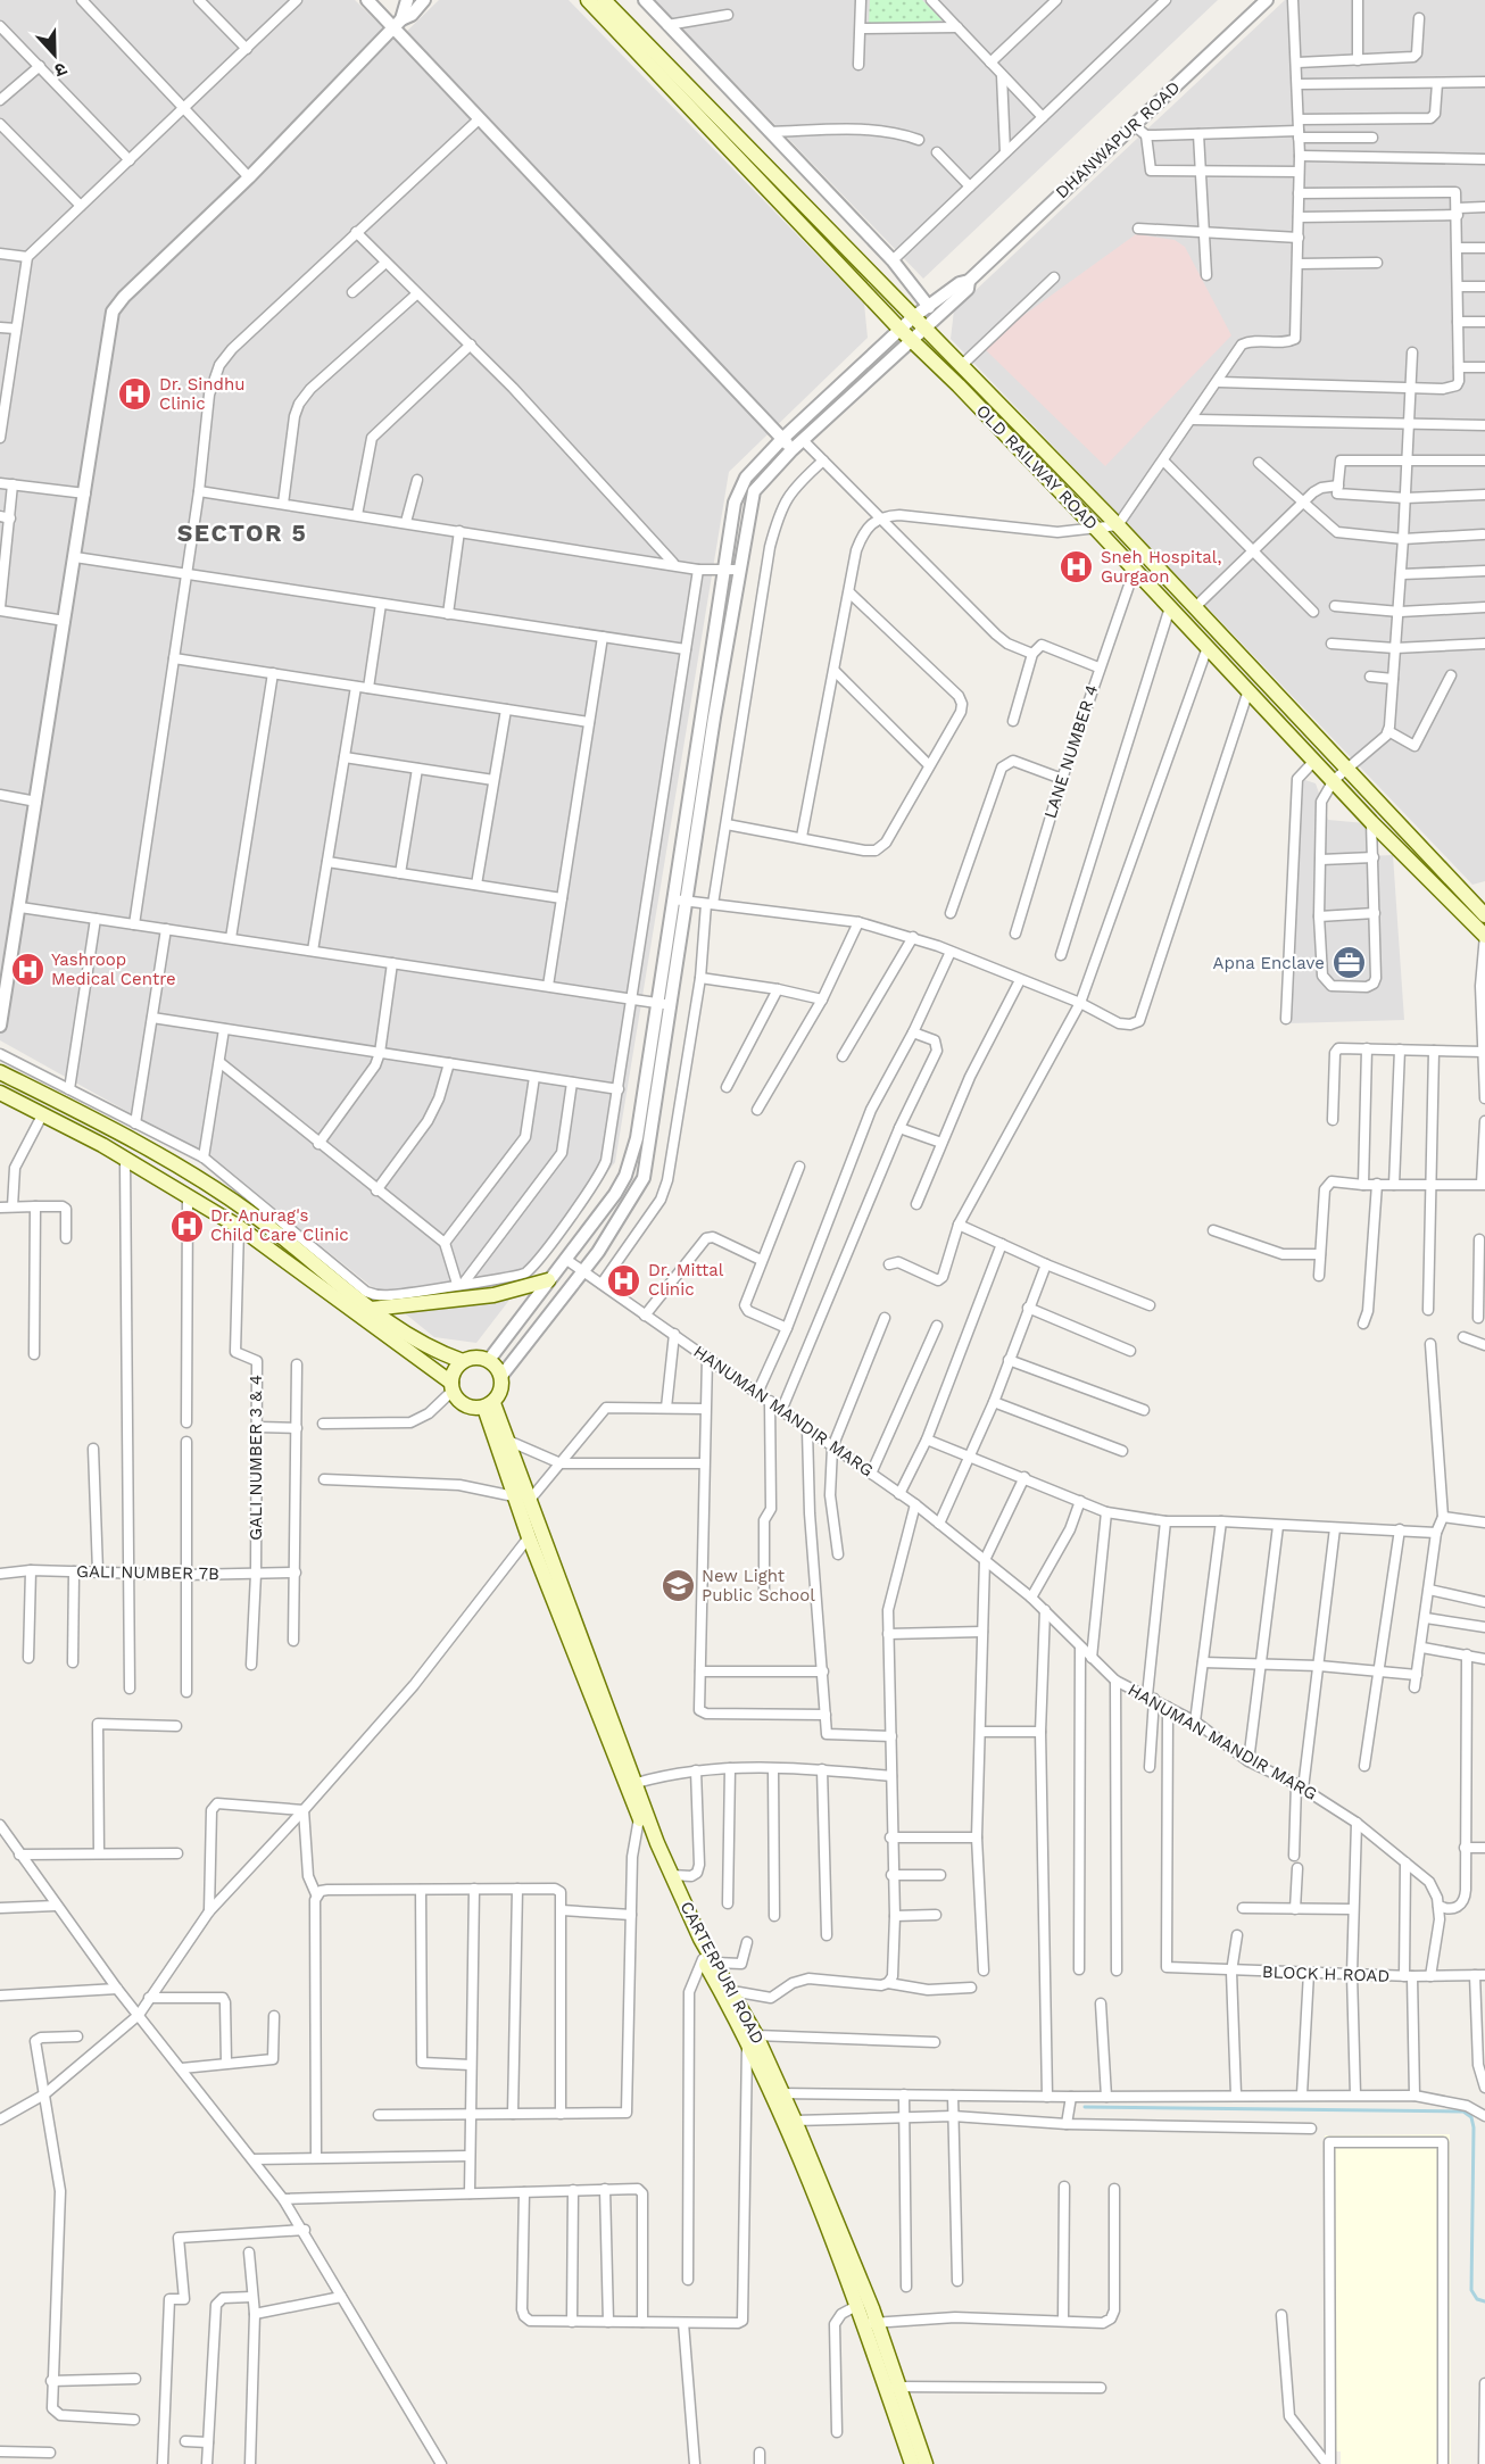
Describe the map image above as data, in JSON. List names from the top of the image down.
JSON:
{
  "streets": {
    "main road": ["OLD RAILWAY ROAD", "CARTERPURI ROAD"],
    "street": [
      "DHANWAPUR ROAD",
      "LANE NUMBER 4",
      "HANUMAN MANDIR MARG",
      "GALI NUMBER 3 & 4",
      "GALI NUMBER 7B",
      "BLOCK H ROAD"
    ]
  },
  "crossings": [
    ["DHANWAPUR ROAD", "OLD RAILWAY ROAD"],
    ["OLD RAILWAY ROAD", "LANE NUMBER 4"],
    ["HANUMAN MANDIR MARG", "BLOCK H ROAD"],
    ["GALI NUMBER 3 & 4", "GALI NUMBER 7B"]
  ],
  "districts": ["SECTOR 5"],
  "places": {
    "hospital": [
      "Dr. Sindhu Clinic",
      "Sneh Hospital, Gurgaon",
      "Yashroop Medical Centre",
      "Dr. Anurag's Child Care Clinic",
      "Dr. Mittal Clinic"
    ],
    "office": ["Apna Enclave"],
    "school or university": ["New Light Public School"]
  },
  "north": "bottom"
}
